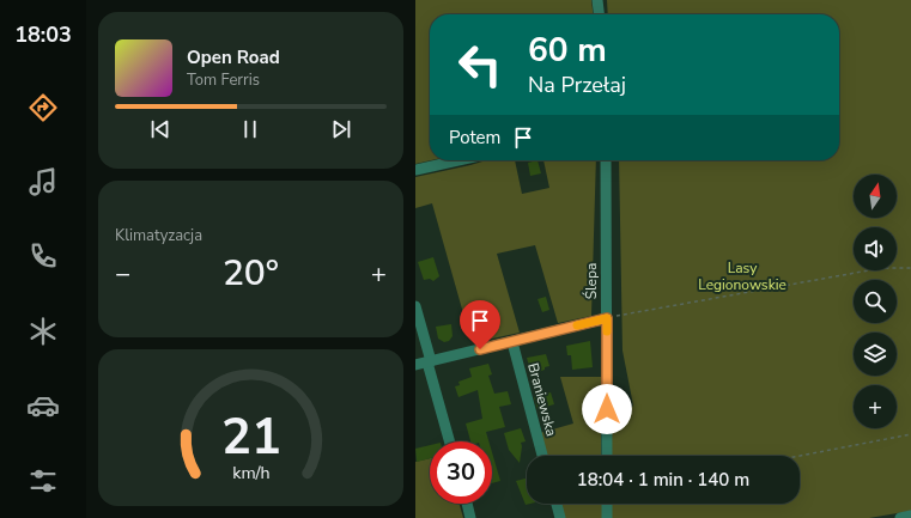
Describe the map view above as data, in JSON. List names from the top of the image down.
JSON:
{
  "streets": {
    "street": ["Ślepa", "Braniewska"]
  },
  "parks": ["Lasy Legionowskie"],
  "north": "top",
  "page": {
    "tabs": "18:03",
    "turn": ["60 m", "Na Przełaj"],
    "song": ["Open Road", "Tom Ferris"],
    "then": "Potem",
    "map_buttons": "+",
    "tile": "Klimatyzacja",
    "heat": ["−", "20°", "+"],
    "limit": "30",
    "trip": "18:04 · 1 min · 140 m",
    "gauge": ["21", "km/h"]
  }
}
